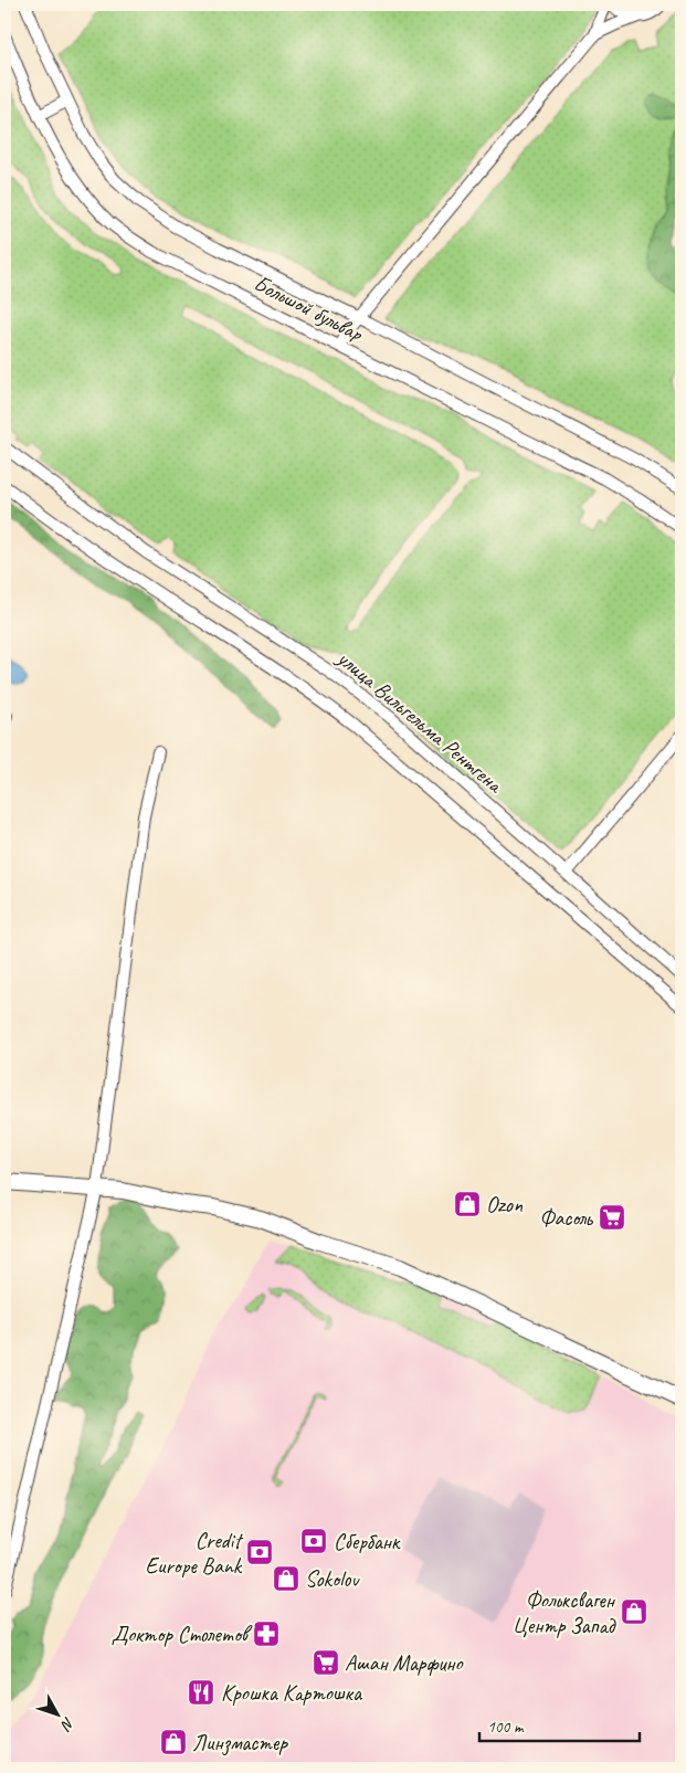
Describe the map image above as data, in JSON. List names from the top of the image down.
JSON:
{
  "streets": {
    "street": ["Большой бульвар", "улица Вильгельма Рентгена"]
  },
  "places": {
    "shop": [
      "Ozon",
      "Sokolov",
      "Фольксваген Центр Запад",
      "Линзмастер"
    ],
    "supermarket": ["Фасоль", "Ашан Марфино"],
    "bank": ["Сбербанк", "Credit Europe Bank"],
    "pharmacy": ["Доктор Столетов"],
    "restaurant": ["Крошка Картошка"]
  },
  "scale_bar": "100 m",
  "north": "bottom right"
}
